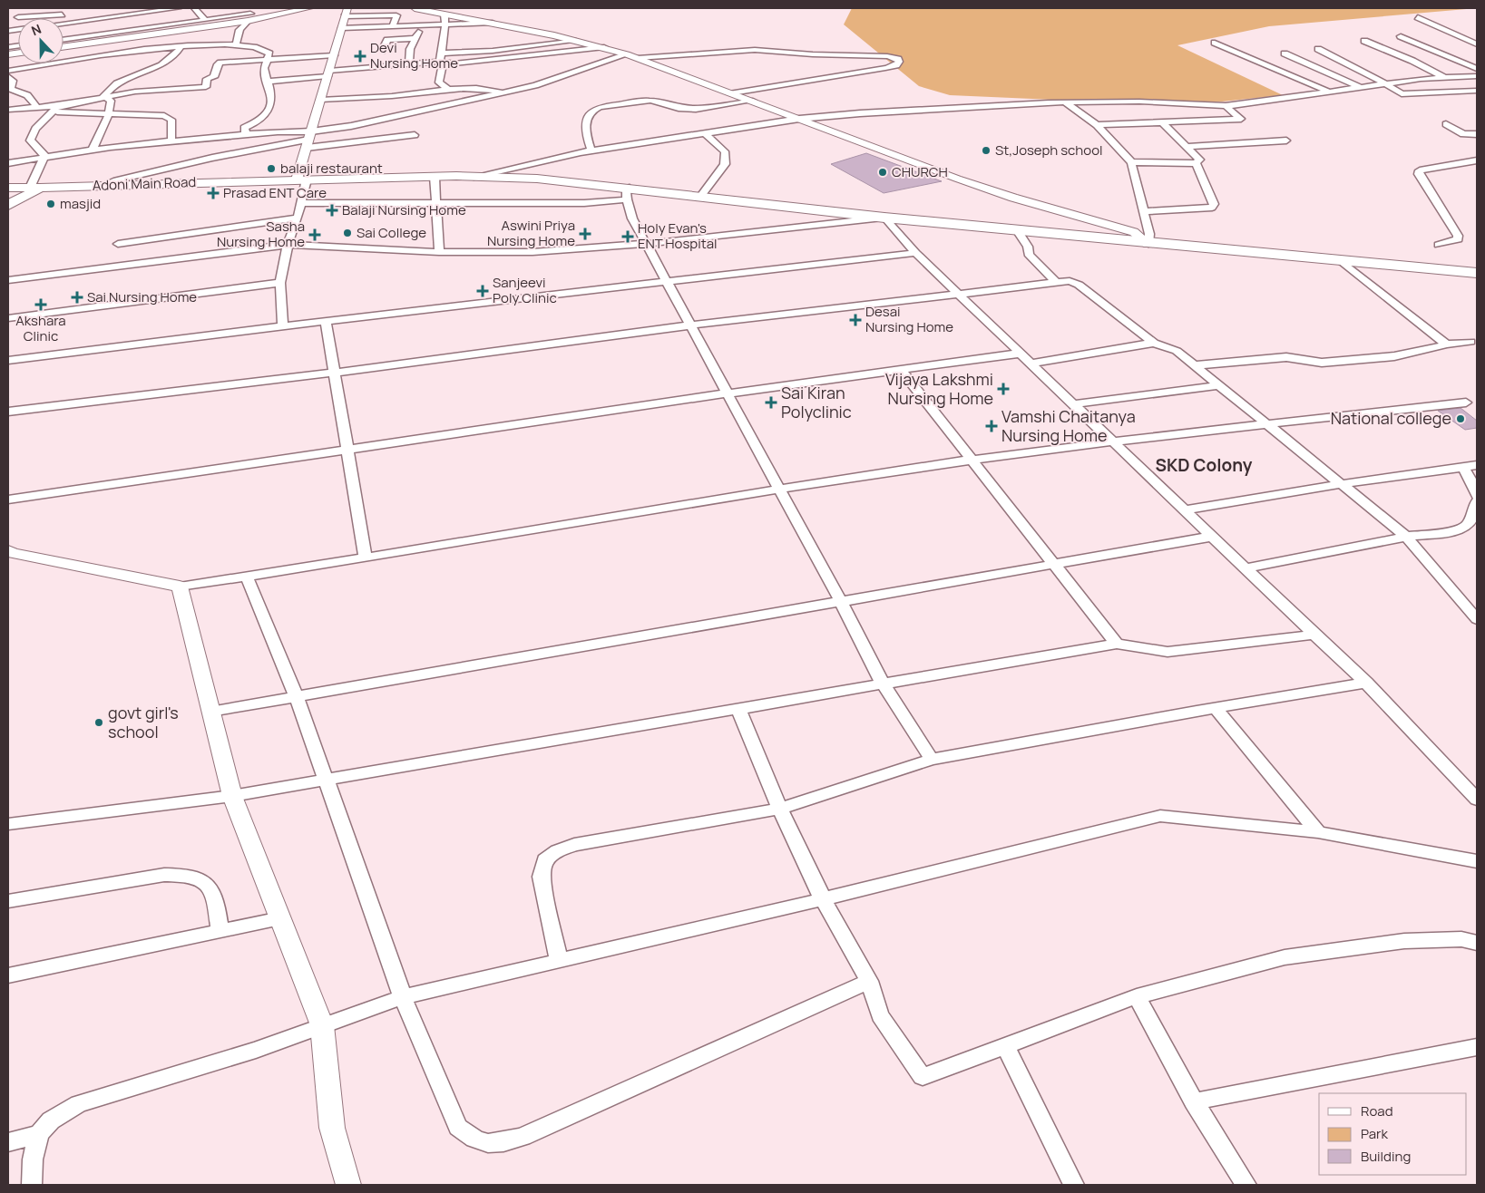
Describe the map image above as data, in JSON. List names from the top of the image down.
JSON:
{
  "streets": {
    "main road": ["Adoni Main Road"]
  },
  "districts": ["SKD Colony"],
  "places": {
    "health": [
      "Devi Nursing Home",
      "Prasad ENT Care",
      "Balaji Nursing Home",
      "Aswini Priya Nursing Home",
      "Sasha Nursing Home",
      "Holy Evan's ENT Hospital",
      "Sanjeevi Poly Clinic",
      "Sai Nursing Home",
      "Akshara Clinic",
      "Desai Nursing Home",
      "Vijaya Lakshmi Nursing Home",
      "Sai Kiran Polyclinic",
      "Vamshi Chaitanya Nursing Home"
    ],
    "other": [
      "St,Joseph school",
      "balaji restaurant",
      "CHURCH",
      "masjid",
      "Sai College",
      "National college",
      "govt girl's school"
    ]
  },
  "legend": ["Road", "Park", "Building"],
  "north": "top"
}
